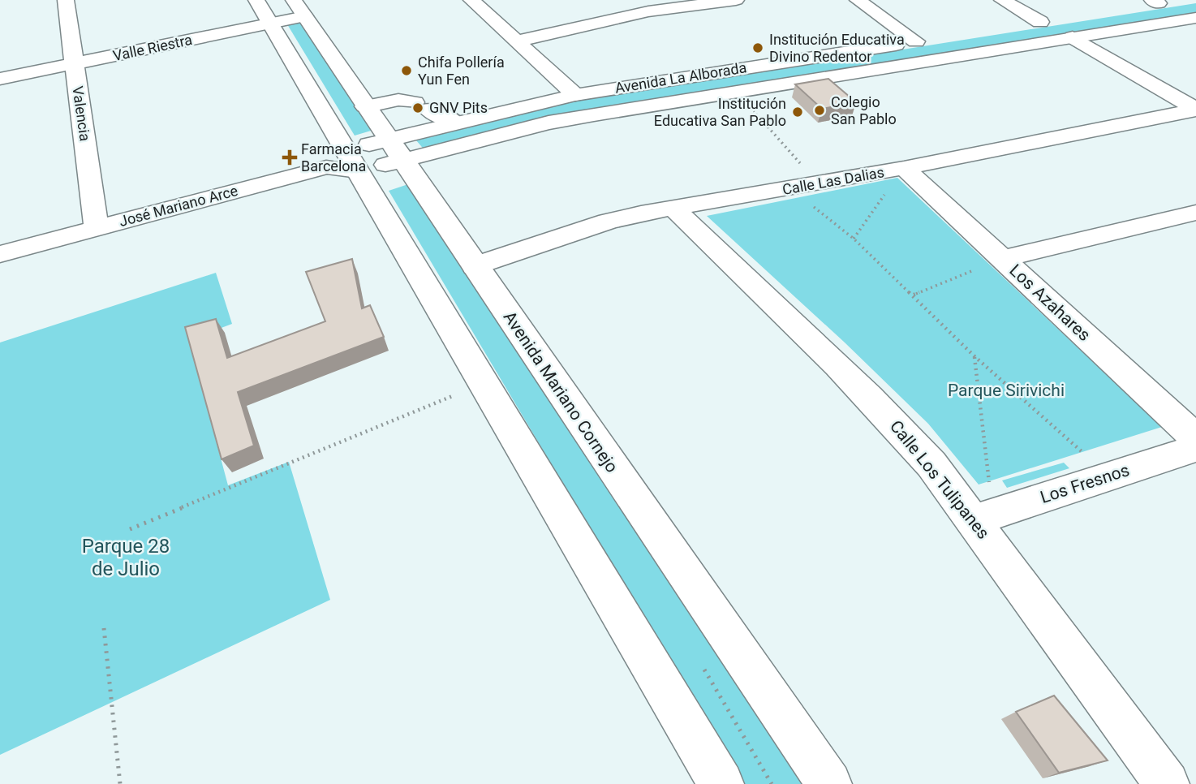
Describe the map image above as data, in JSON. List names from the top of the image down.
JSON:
{
  "streets": {
    "street": [
      "Valle Riestra",
      "Avenida La Alborada",
      "Valencia",
      "Calle Las Dalias",
      "José Mariano Arce",
      "Los Azahares",
      "Avenida Mariano Cornejo",
      "Calle Los Tulipanes",
      "Los Fresnos"
    ]
  },
  "crossings": [
    ["Valle Riestra", "Valencia"],
    ["Valle Riestra", "Avenida Mariano Cornejo"],
    ["Avenida La Alborada", "José Mariano Arce"],
    ["Avenida La Alborada", "Avenida Mariano Cornejo"],
    ["Valencia", "José Mariano Arce"],
    ["Calle Las Dalias", "Los Azahares"],
    ["Calle Las Dalias", "Avenida Mariano Cornejo"],
    ["Calle Las Dalias", "Calle Los Tulipanes"],
    ["Calle Los Tulipanes", "Los Fresnos"]
  ],
  "parks": ["Parque Sirivichi", "Parque 28 de Julio"],
  "places": {
    "other": [
      "Institución Educativa Divino Redentor",
      "Chifa Pollería Yun Fen",
      "GNV Pits",
      "Colegio San Pablo",
      "Institución Educativa San Pablo"
    ],
    "health": ["Farmacia Barcelona"]
  }
}
